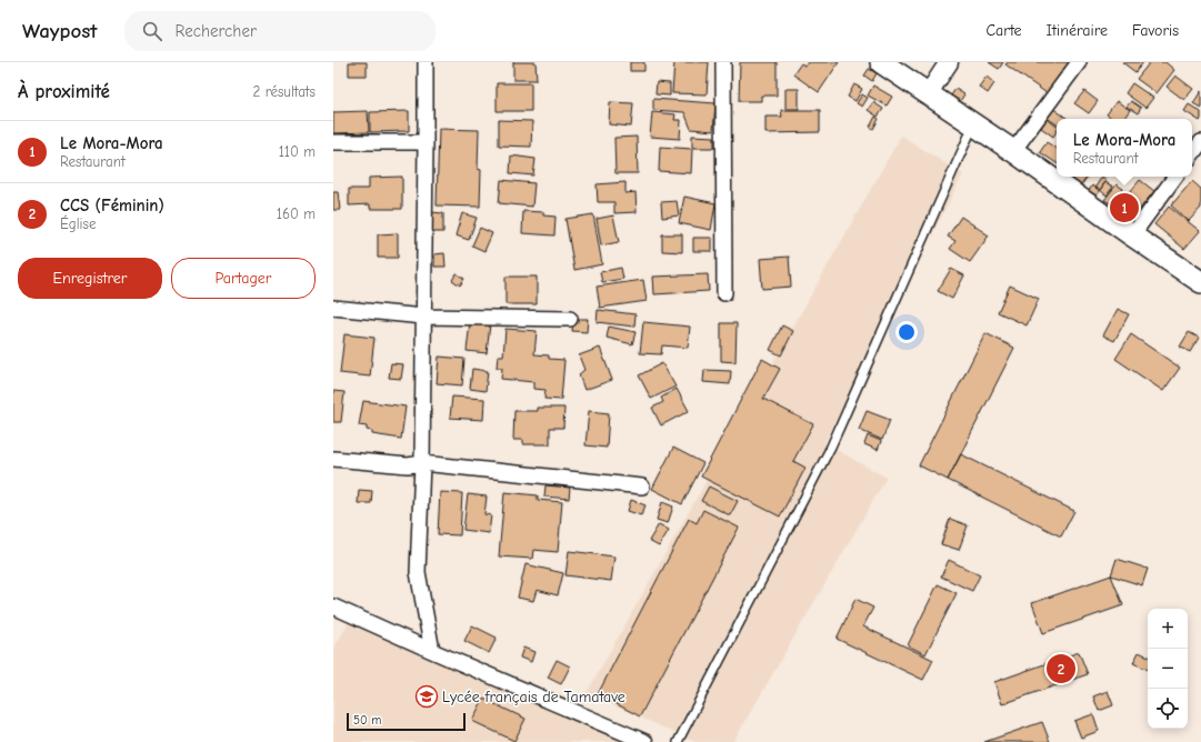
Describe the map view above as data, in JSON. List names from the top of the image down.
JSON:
{
  "places": {
    "school or university": ["Lycée français de Tamatave"]
  },
  "scale_bar": "50 m",
  "page": {
    "header": "Waypost",
    "search": "Rechercher",
    "nav": ["Carte", "Itinéraire", "Favoris"],
    "heading": ["À proximité", "2 résultats"],
    "popup": ["Le Mora-Mora", "Restaurant"],
    "list": [
      {
        "mark": "1",
        "name": "Le Mora-Mora",
        "note": "Restaurant",
        "value": "110 m"
      },
      {
        "mark": "2",
        "name": "CCS (Féminin)",
        "note": "Église",
        "value": "160 m"
      }
    ],
    "pins": ["1", "2"],
    "buttons": ["Enregistrer", "Partager"],
    "map_buttons": ["+", "−"],
    "scale": "50 m"
  }
}
